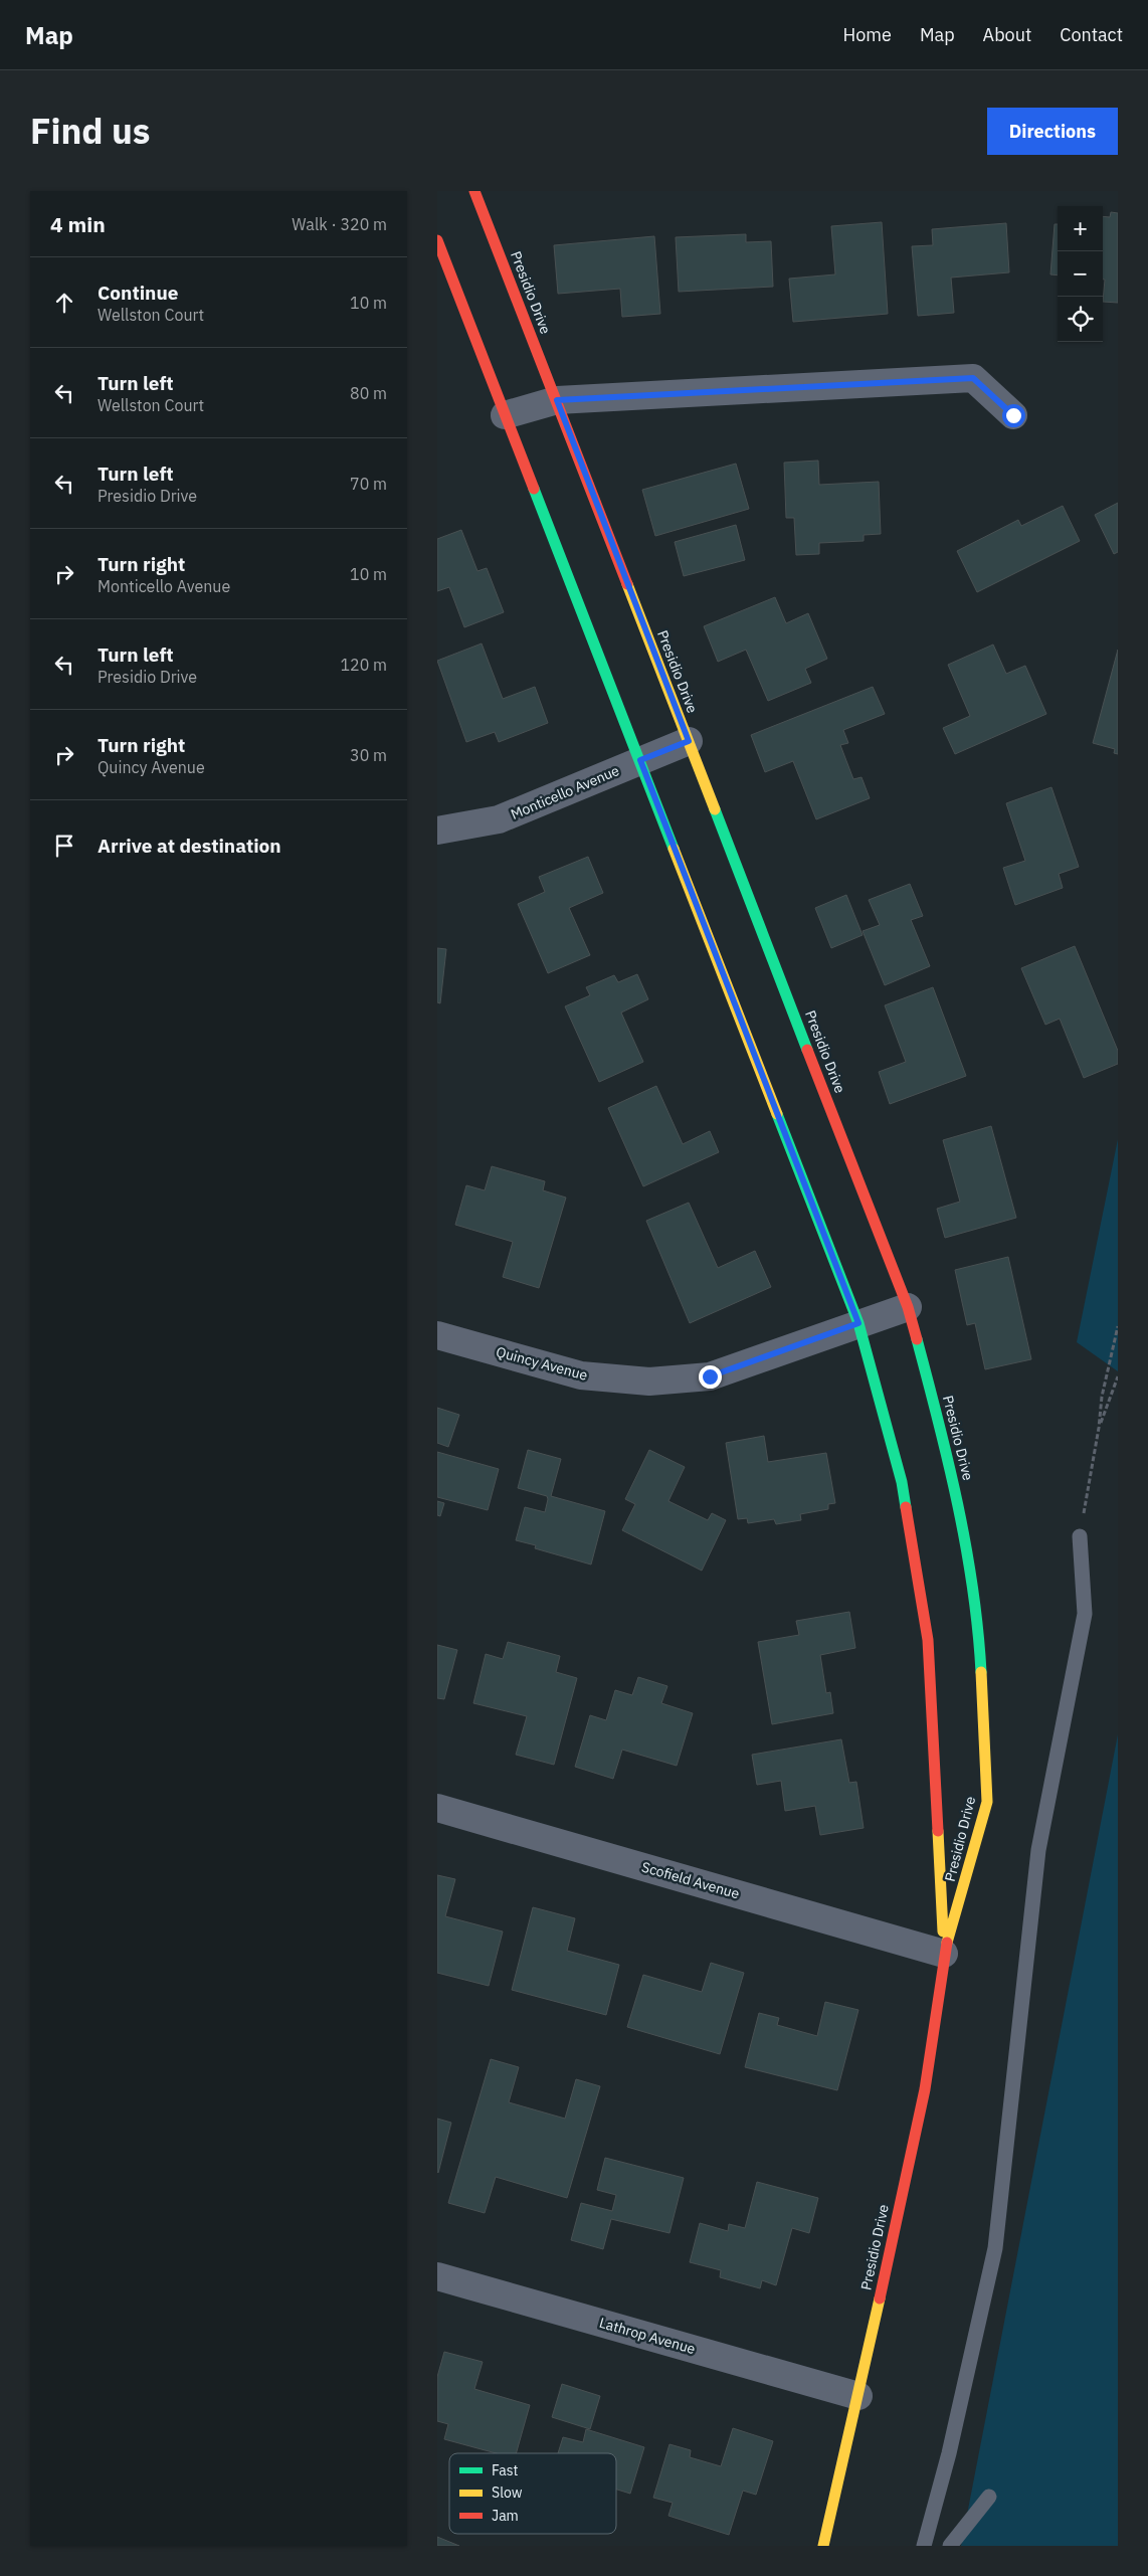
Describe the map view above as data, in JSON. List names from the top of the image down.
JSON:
{
  "streets": {
    "street": [
      "Presidio Drive",
      "Monticello Avenue",
      "Quincy Avenue",
      "Scofield Avenue",
      "Lathrop Avenue"
    ]
  },
  "crossings": [
    ["Presidio Drive", "Monticello Avenue"],
    ["Presidio Drive", "Quincy Avenue"],
    ["Presidio Drive", "Scofield Avenue"],
    ["Presidio Drive", "Lathrop Avenue"]
  ],
  "legend": ["Fast", "Slow", "Jam"],
  "page": {
    "header": "Map",
    "nav": [
      "Home",
      "Map",
      "About",
      "Contact"
    ],
    "title": "Find us",
    "buttons": "Directions",
    "heading": ["4 min", "Walk · 320 m"],
    "map_buttons": ["+", "−"],
    "list": [
      ["Continue", "Wellston Court", "10 m"],
      ["Turn left", "Wellston Court", "80 m"],
      ["Turn left", "Presidio Drive", "70 m"],
      ["Turn right", "Monticello Avenue", "10 m"],
      ["Turn left", "Presidio Drive", "120 m"],
      ["Turn right", "Quincy Avenue", "30 m"],
      "Arrive at destination"
    ]
  }
}
